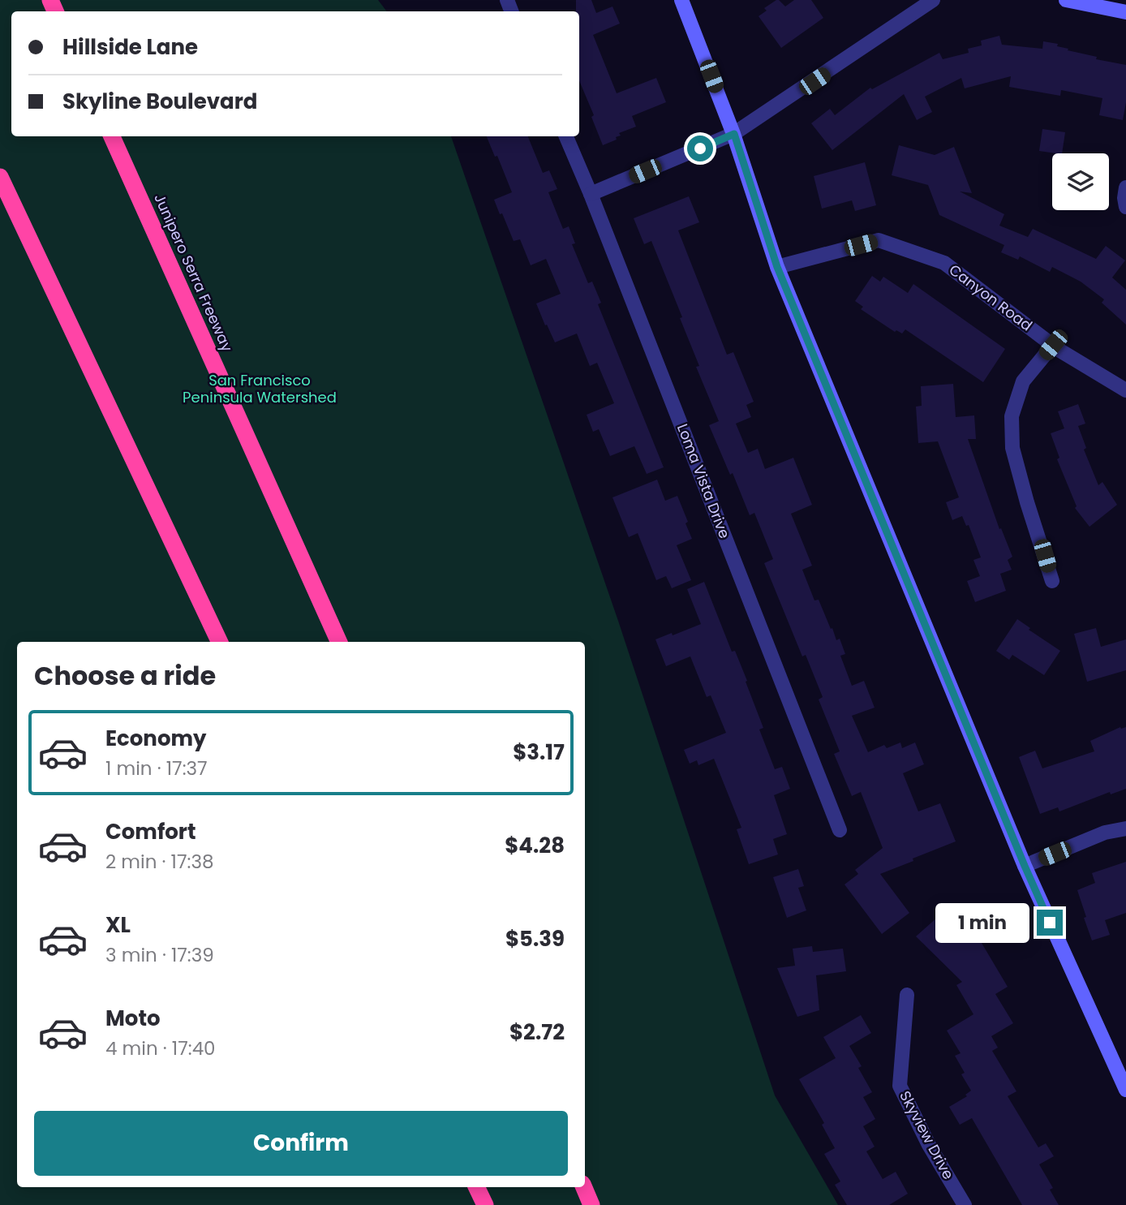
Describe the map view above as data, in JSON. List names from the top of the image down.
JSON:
{
  "streets": {
    "highway": ["Junipero Serra Freeway"],
    "street": ["Canyon Road", "Loma Vista Drive", "Skyview Drive"]
  },
  "parks": ["San Francisco Peninsula Watershed"],
  "page": {
    "banner": ["Hillside Lane", "Skyline Boulevard"],
    "heading": "Choose a ride",
    "list": [
      {
        "name": "Economy",
        "note": "1 min · 17:37",
        "value": "$3.17"
      },
      {
        "name": "Comfort",
        "note": "2 min · 17:38",
        "value": "$4.28"
      },
      {
        "name": "XL",
        "note": "3 min · 17:39",
        "value": "$5.39"
      },
      {
        "name": "Moto",
        "note": "4 min · 17:40",
        "value": "$2.72"
      }
    ],
    "bubble": "1 min",
    "buttons": "Confirm"
  }
}
